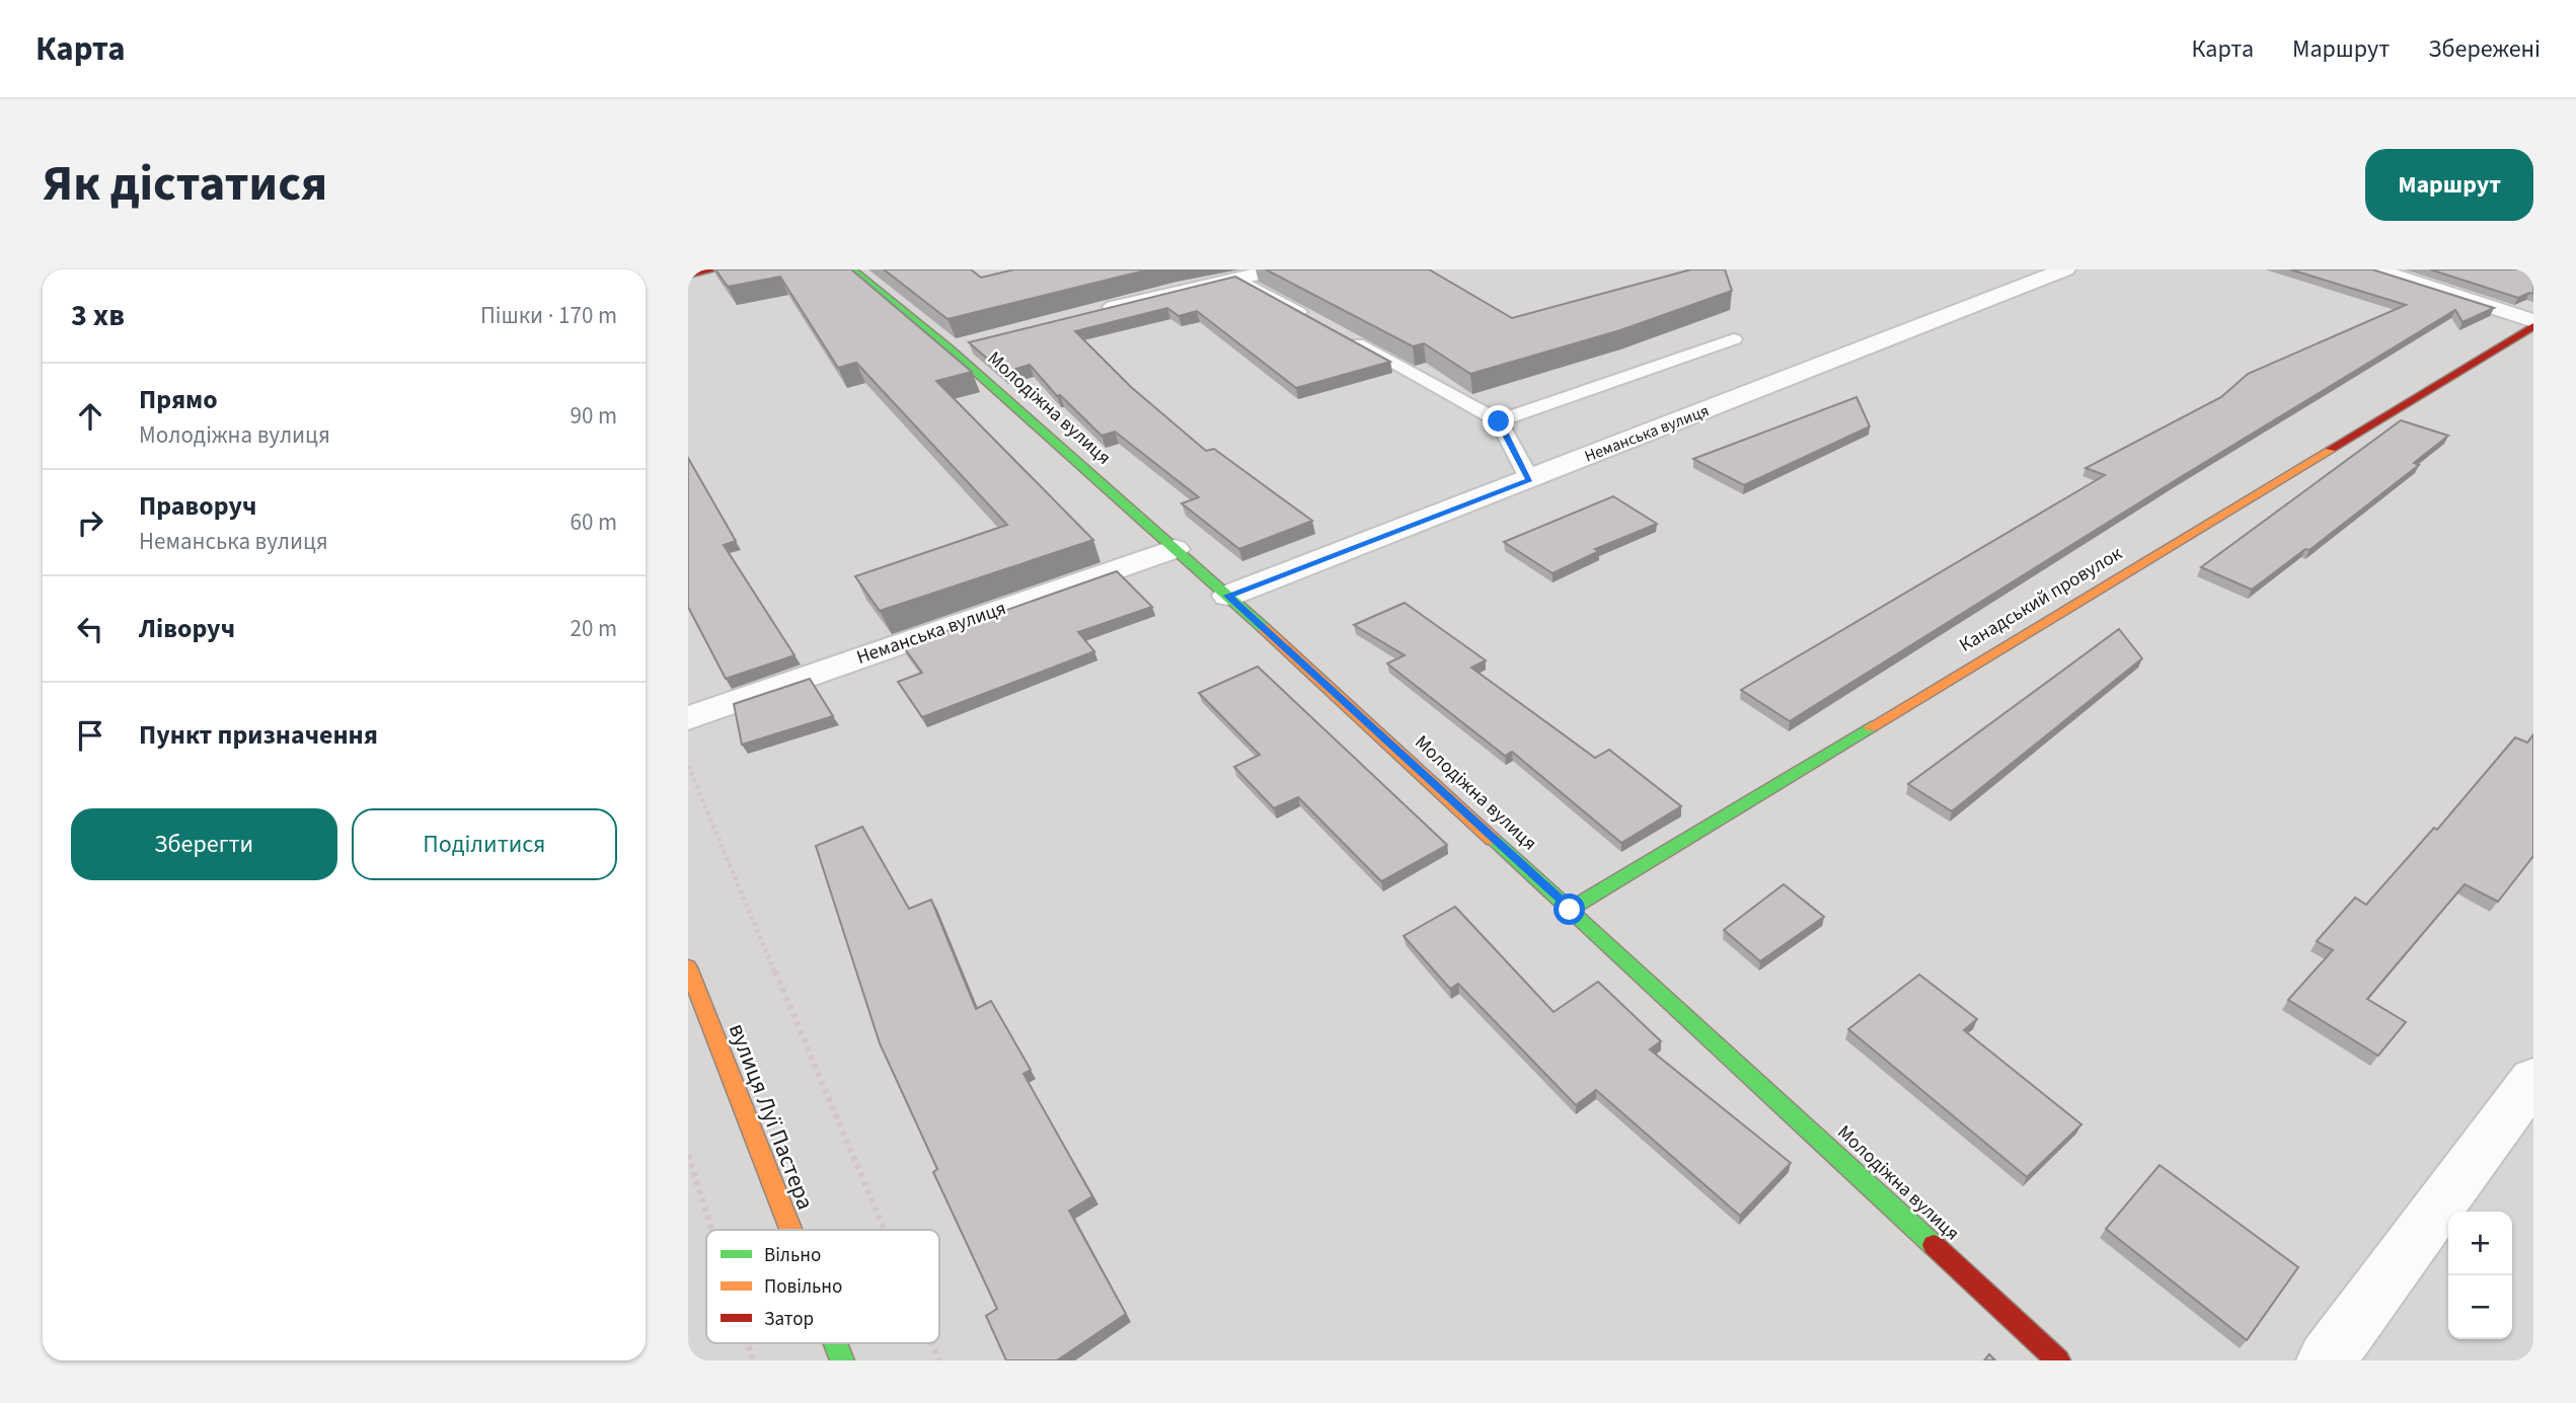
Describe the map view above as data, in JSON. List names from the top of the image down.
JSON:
{
  "streets": {
    "street": [
      "Молодіжна вулиця",
      "Неманська вулиця",
      "Канадський провулок",
      "вулиця Луї Пастера"
    ]
  },
  "crossings": [
    ["Молодіжна вулиця", "Неманська вулиця"],
    ["Молодіжна вулиця", "Канадський провулок"]
  ],
  "legend": ["Вільно", "Повільно", "Затор"],
  "page": {
    "header": "Карта",
    "nav": ["Карта", "Маршрут", "Збережені"],
    "title": "Як дістатися",
    "buttons": [
      "Маршрут",
      ["Зберегти", "Поділитися"]
    ],
    "heading": ["3 хв", "Пішки · 170 m"],
    "list": [
      ["Прямо", "Молодіжна вулиця", "90 m"],
      ["Праворуч", "Неманська вулиця", "60 m"],
      ["Ліворуч", "20 m"],
      "Пункт призначення"
    ],
    "map_buttons": ["+", "−"]
  }
}
